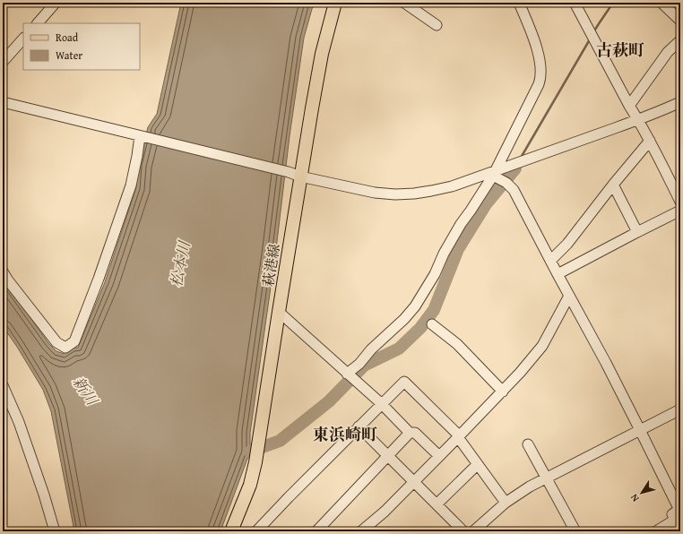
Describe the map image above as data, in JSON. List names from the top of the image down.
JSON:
{
  "streets": {
    "main road": ["萩港線"]
  },
  "districts": ["古萩町", "東浜崎町"],
  "water": ["松本川", "新川"],
  "legend": ["Road", "Water"],
  "north": "bottom left"
}
